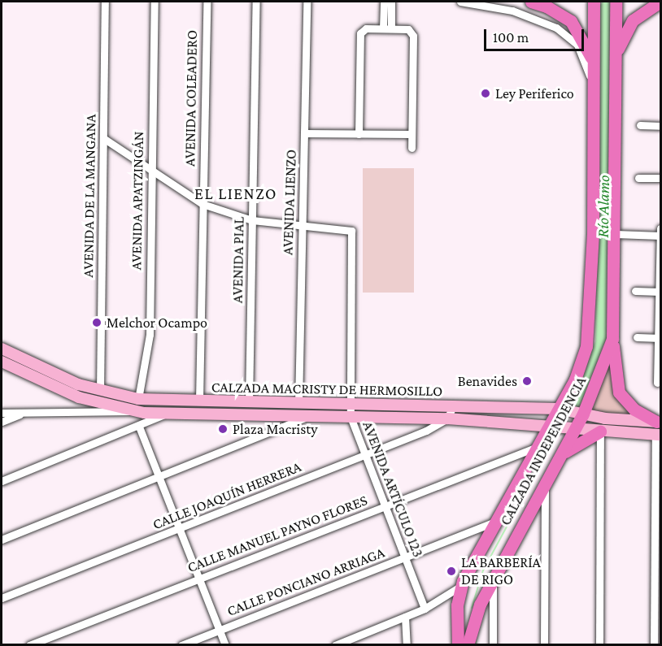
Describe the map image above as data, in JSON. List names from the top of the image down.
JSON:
{
  "streets": {
    "main road": ["CALZADA MACRISTY DE HERMOSILLO", "CALZADA INDEPENDENCIA"],
    "street": [
      "AVENIDA COLEADERO",
      "AVENIDA DE LA MANGANA",
      "AVENIDA APATZINGÁN",
      "AVENIDA LIENZO",
      "AVENIDA PIAL",
      "AVENIDA ARTÍCULO 123",
      "CALLE JOAQUÍN HERRERA",
      "CALLE MANUEL PAYNO FLORES",
      "CALLE PONCIANO ARRIAGA"
    ]
  },
  "crossings": [
    ["AVENIDA COLEADERO", "CALZADA MACRISTY DE HERMOSILLO"],
    ["AVENIDA DE LA MANGANA", "CALZADA MACRISTY DE HERMOSILLO"],
    ["AVENIDA APATZINGÁN", "CALZADA MACRISTY DE HERMOSILLO"],
    ["AVENIDA LIENZO", "CALZADA MACRISTY DE HERMOSILLO"],
    ["AVENIDA LIENZO", "AVENIDA ARTÍCULO 123"],
    ["AVENIDA PIAL", "CALZADA MACRISTY DE HERMOSILLO"],
    ["CALZADA MACRISTY DE HERMOSILLO", "CALZADA INDEPENDENCIA"],
    ["CALZADA MACRISTY DE HERMOSILLO", "AVENIDA ARTÍCULO 123"],
    ["CALZADA MACRISTY DE HERMOSILLO", "CALLE JOAQUÍN HERRERA"],
    ["CALZADA INDEPENDENCIA", "CALLE MANUEL PAYNO FLORES"],
    ["CALZADA INDEPENDENCIA", "CALLE PONCIANO ARRIAGA"],
    ["AVENIDA ARTÍCULO 123", "CALLE JOAQUÍN HERRERA"],
    ["AVENIDA ARTÍCULO 123", "CALLE MANUEL PAYNO FLORES"],
    ["AVENIDA ARTÍCULO 123", "CALLE PONCIANO ARRIAGA"]
  ],
  "districts": ["EL LIENZO"],
  "water": ["Río Alamo"],
  "places": [
    "Ley Periferico",
    "Melchor Ocampo",
    "Benavides",
    "Plaza Macristy",
    "LA BARBERÍA DE RIGO"
  ],
  "scale_bar": "100 m"
}
